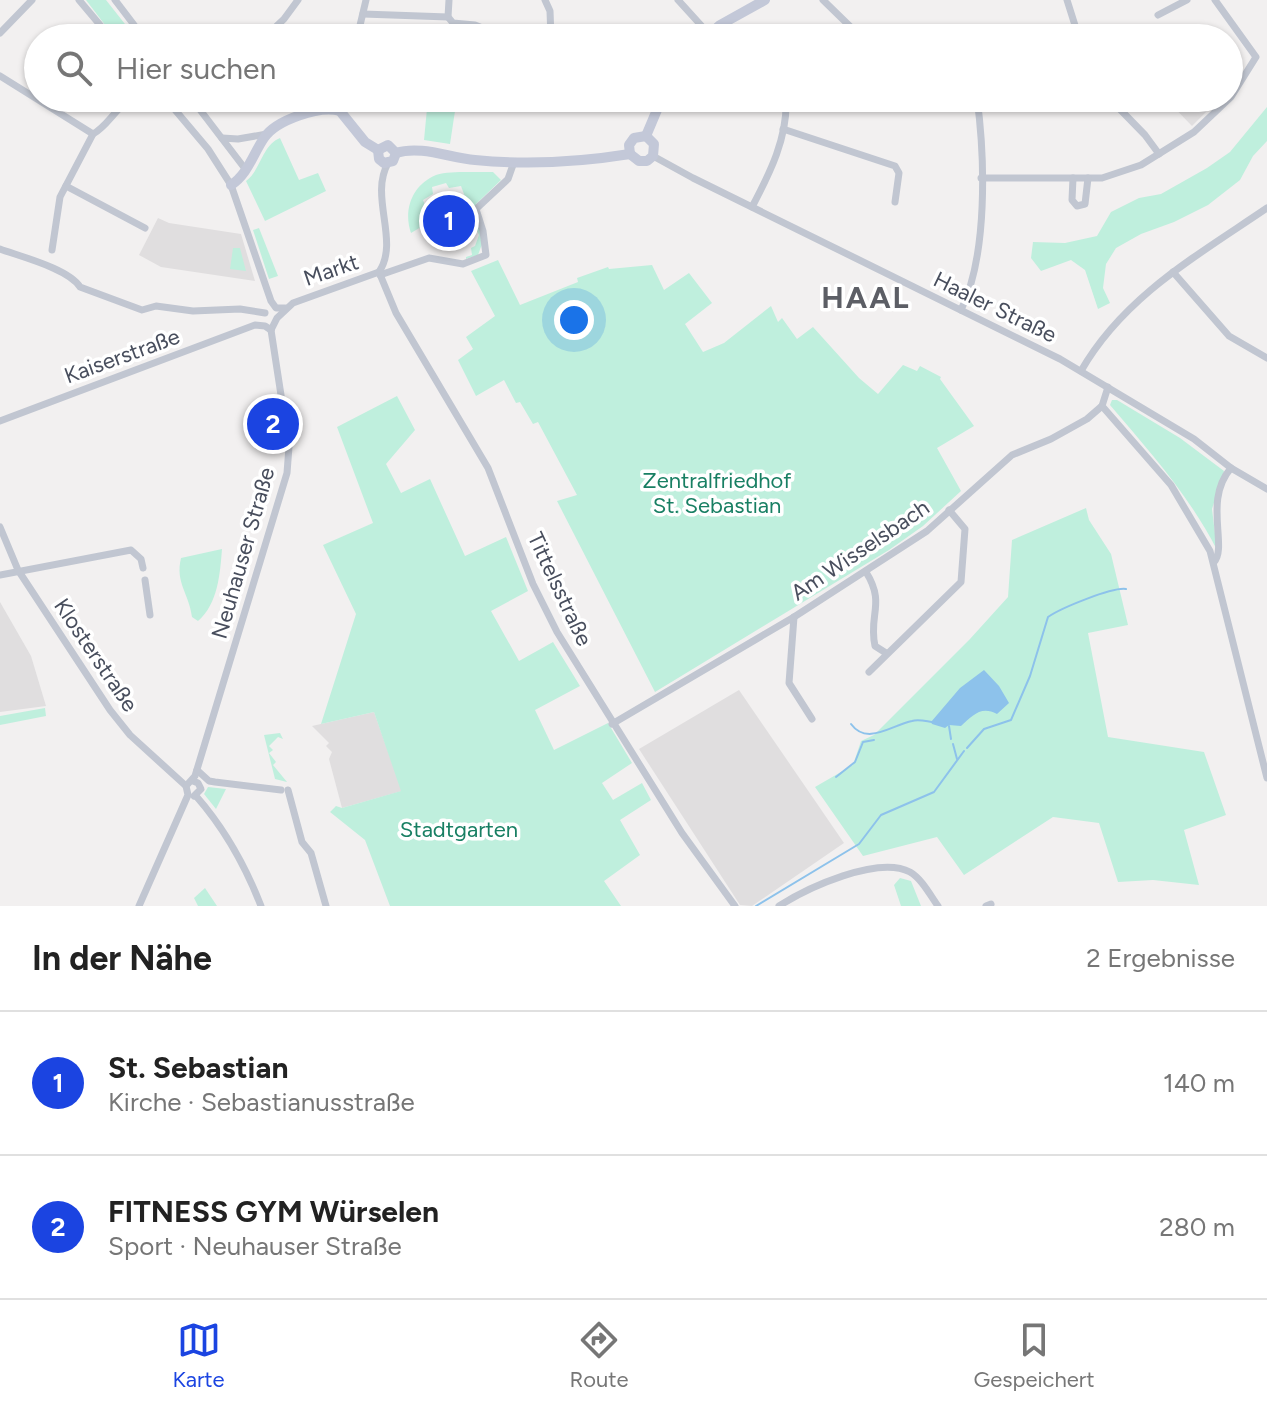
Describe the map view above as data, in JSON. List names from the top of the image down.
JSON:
{
  "streets": {
    "street": [
      "Markt",
      "Haaler Straße",
      "Kaiserstraße",
      "Am Wisselsbach",
      "Neuhauser Straße",
      "Tittelsstraße",
      "Klosterstraße"
    ]
  },
  "crossings": [
    ["Markt", "Kaiserstraße"],
    ["Markt", "Neuhauser Straße"],
    ["Markt", "Tittelsstraße"],
    ["Am Wisselsbach", "Tittelsstraße"],
    ["Neuhauser Straße", "Klosterstraße"]
  ],
  "districts": ["HAAL"],
  "parks": ["Zentralfriedhof St. Sebastian", "Stadtgarten"],
  "page": {
    "search": "Hier suchen",
    "pins": ["1", "2"],
    "heading": ["In der Nähe", "2 Ergebnisse"],
    "list": [
      {
        "mark": "1",
        "name": "St. Sebastian",
        "note": "Kirche · Sebastianusstraße",
        "value": "140 m"
      },
      {
        "mark": "2",
        "name": "FITNESS GYM Würselen",
        "note": "Sport · Neuhauser Straße",
        "value": "280 m"
      }
    ],
    "nav": ["Karte", "Route", "Gespeichert"]
  }
}
